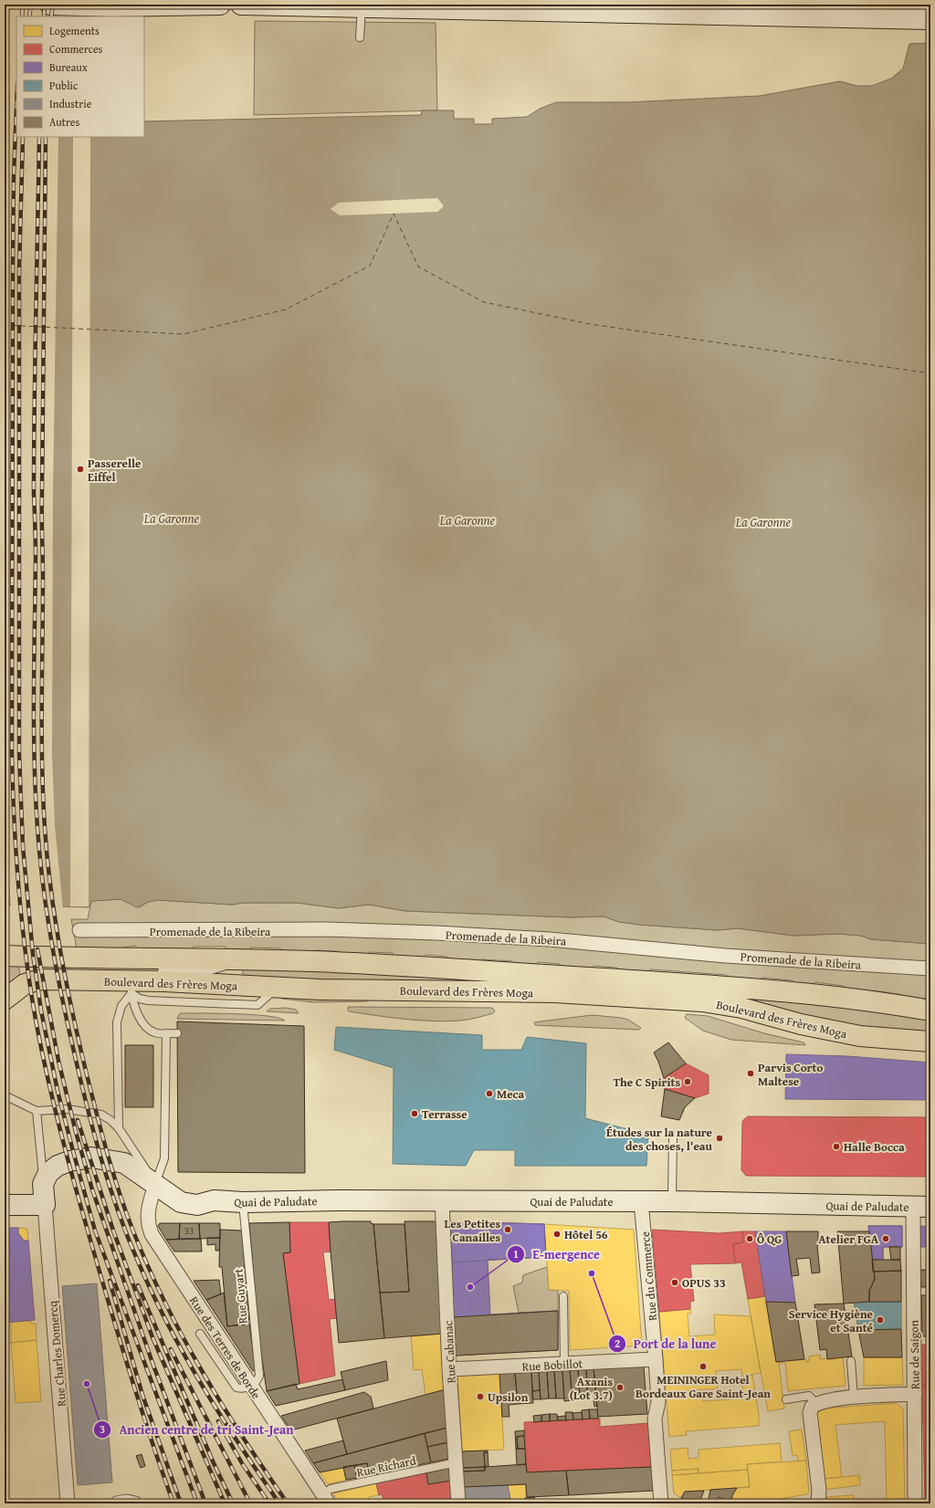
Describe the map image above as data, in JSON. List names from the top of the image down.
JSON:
{
  "streets": {
    "main road": ["Boulevard des Frères Moga"],
    "street": [
      "Promenade de la Ribeira",
      "Quai de Paludate",
      "Rue du Commerce",
      "Rue des Terres de Borde",
      "Rue Cabanac",
      "Rue Charles Domercq",
      "Rue de Saigon",
      "Rue Bobillot"
    ],
    "lane": ["Rue Guyart", "Rue Richard"]
  },
  "crossings": [
    ["Quai de Paludate", "Rue du Commerce"],
    ["Quai de Paludate", "Rue Guyart"],
    ["Quai de Paludate", "Rue des Terres de Borde"],
    ["Quai de Paludate", "Rue Cabanac"],
    ["Quai de Paludate", "Rue de Saigon"],
    ["Rue du Commerce", "Rue Bobillot"],
    ["Rue Guyart", "Rue des Terres de Borde"],
    ["Rue des Terres de Borde", "Rue Richard"],
    ["Rue Cabanac", "Rue Bobillot"],
    ["Rue Cabanac", "Rue Richard"]
  ],
  "water": ["La Garonne"],
  "places": [
    "Passerelle Eiffel",
    "Parvis Corto Maltese",
    "The C Spirits",
    "Meca",
    "Terrasse",
    "Études sur la nature des choses, l'eau",
    "Halle Bocca",
    "Les Petites Canailles",
    "Hôtel 56",
    "Ô QG",
    "Atelier FGA",
    "Port de la lune",
    "OPUS 33",
    "E-mergence",
    "Service Hygiène et Santé",
    "MEININGER Hotel Bordeaux Gare Saint-Jean",
    "Ancien centre de tri Saint-Jean",
    "Axanis (Lot 3.7)",
    "Upsilon"
  ],
  "house_numbers": ["33"],
  "legend": [
    "Logements",
    "Commerces",
    "Bureaux",
    "Public",
    "Industrie",
    "Autres"
  ]
}
